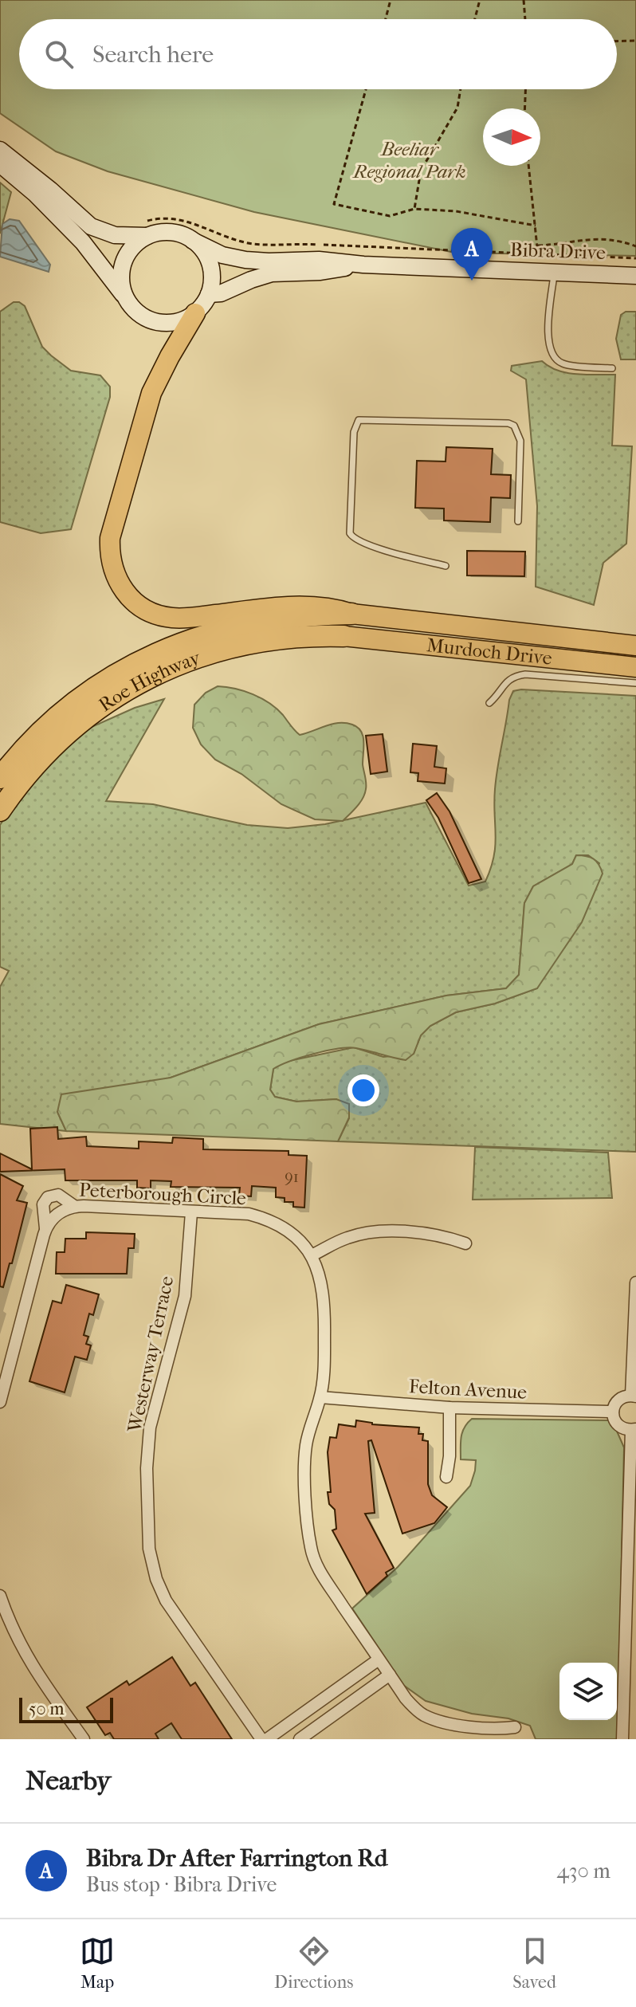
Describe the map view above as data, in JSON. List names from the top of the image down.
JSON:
{
  "streets": {
    "highway": ["Roe Highway"],
    "main road": ["Murdoch Drive"],
    "street": [
      "Bibra Drive",
      "Peterborough Circle",
      "Westerway Terrace",
      "Felton Avenue"
    ]
  },
  "crossings": [
    ["Bibra Drive", "Murdoch Drive"],
    ["Murdoch Drive", "Roe Highway"],
    ["Peterborough Circle", "Westerway Terrace"],
    ["Peterborough Circle", "Felton Avenue"]
  ],
  "parks": ["Beeliar Regional Park"],
  "house_numbers": ["91"],
  "scale_bar": "50 m",
  "north": "right",
  "page": {
    "search": "Search here",
    "pins": "A",
    "scale": "50 m",
    "heading": "Nearby",
    "list": [
      {
        "mark": "A",
        "name": "Bibra Dr After Farrington Rd",
        "note": "Bus stop · Bibra Drive",
        "value": "430 m"
      }
    ],
    "nav": ["Map", "Directions", "Saved"]
  }
}
